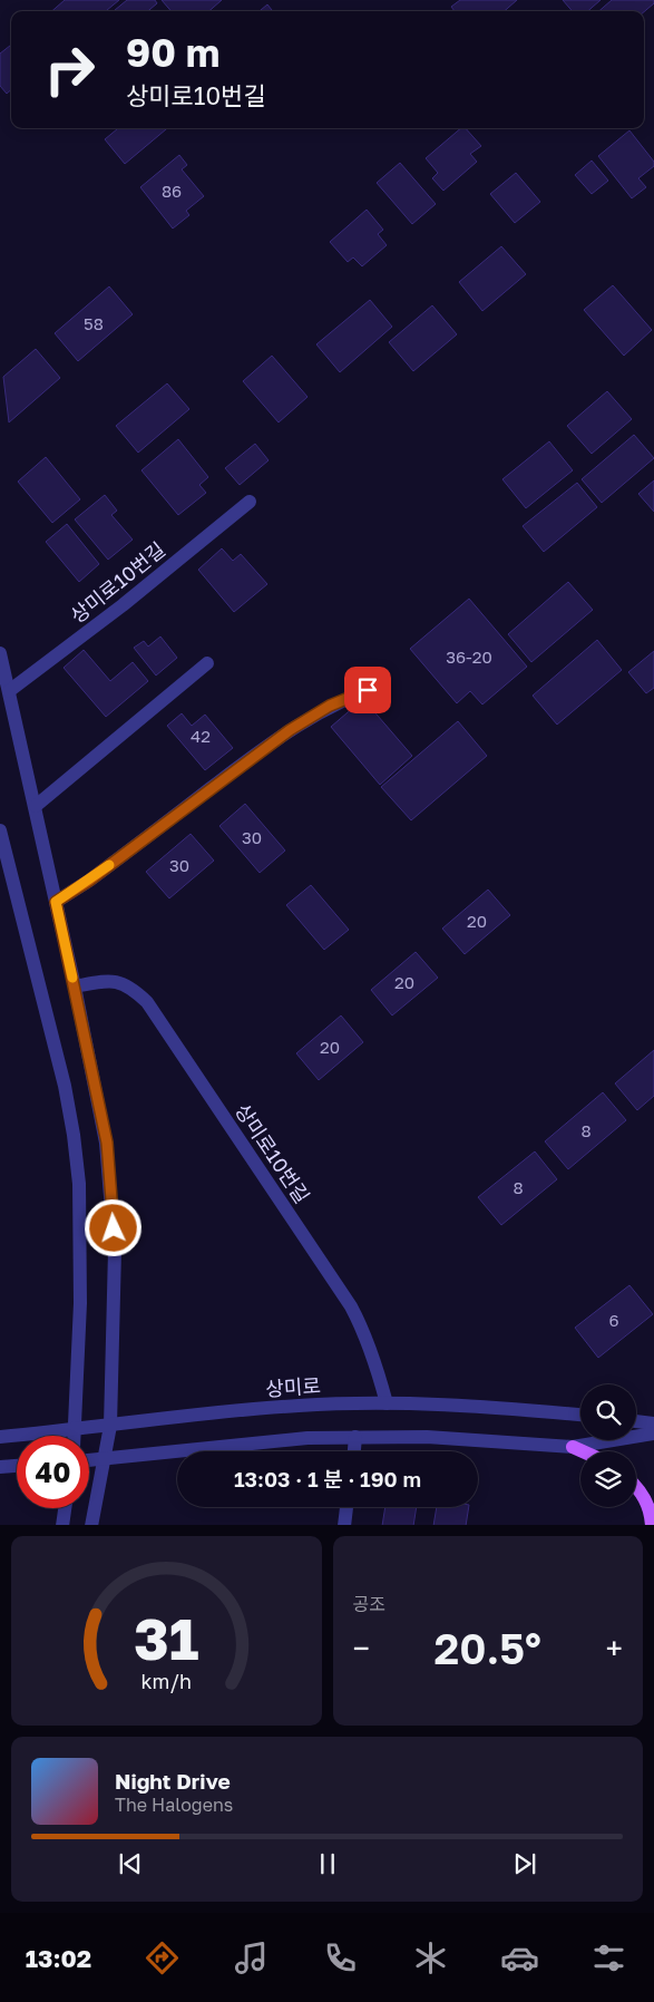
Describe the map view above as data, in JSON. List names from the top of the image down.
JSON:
{
  "streets": {
    "street": ["상미로10번길", "상미로"]
  },
  "crossings": [
    ["상미로10번길", "상미로"]
  ],
  "house_numbers": [
    "86",
    "58",
    "36-20",
    "42",
    "30",
    "30",
    "20",
    "20",
    "20",
    "8",
    "8",
    "6"
  ],
  "page": {
    "turn": ["90 m", "상미로10번길"],
    "limit": "40",
    "trip": "13:03 · 1 분 · 190 m",
    "tile": "공조",
    "heat": ["−", "20.5°", "+"],
    "song": ["Night Drive", "The Halogens"],
    "tabs": "13:02",
    "gauge": ["31", "km/h"]
  }
}
